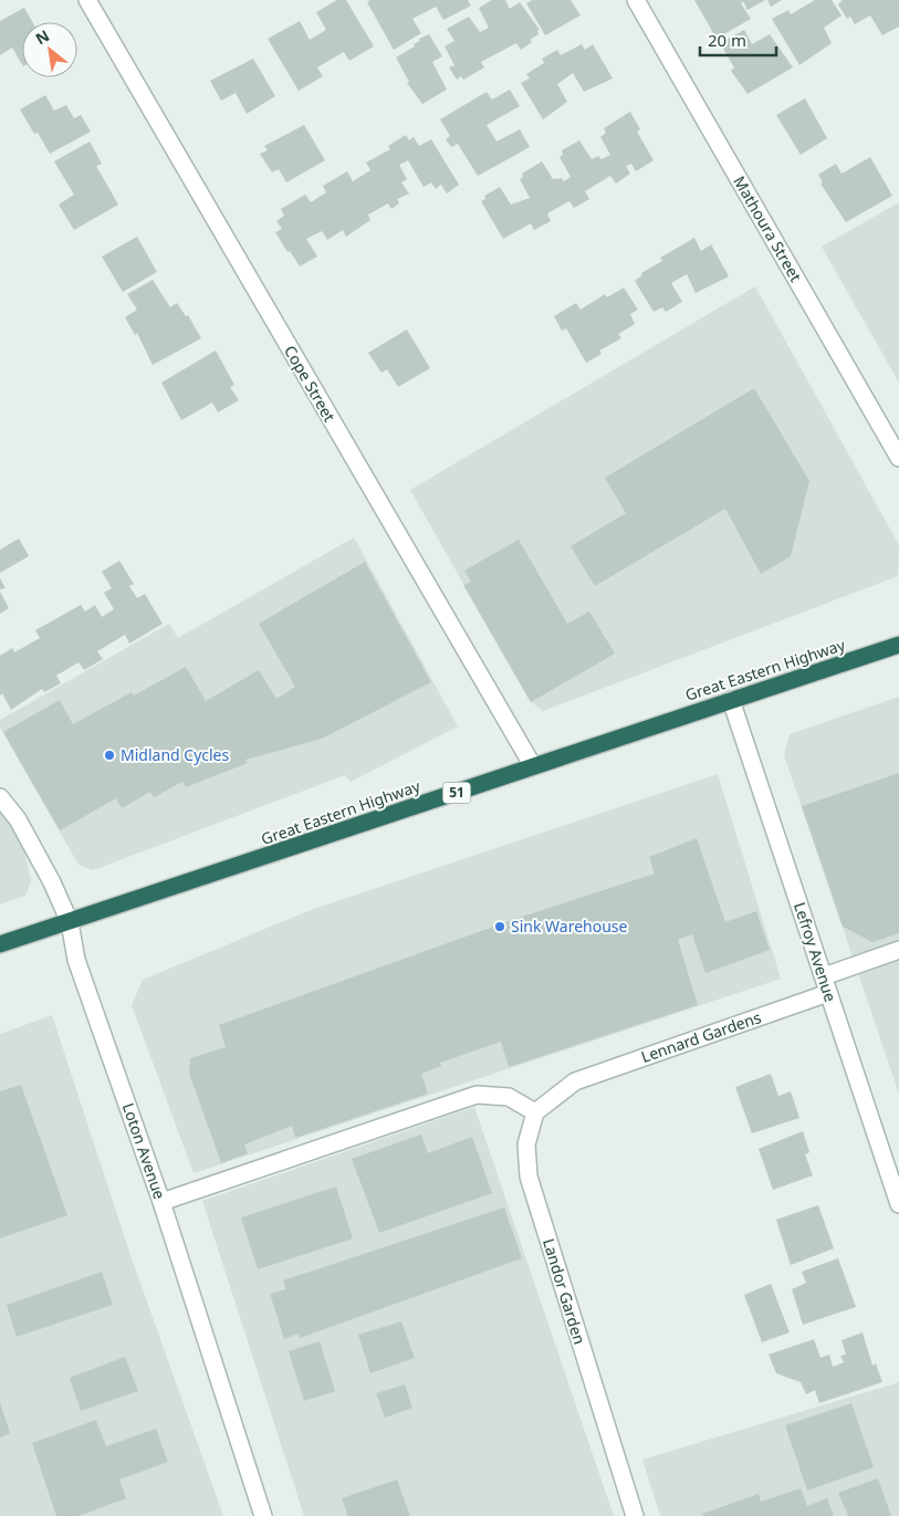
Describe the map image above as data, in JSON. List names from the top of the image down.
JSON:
{
  "streets": {
    "highway": ["Great Eastern Highway", "51"],
    "street": [
      "Mathoura Street",
      "Cope Street",
      "Lefroy Avenue",
      "Lennard Gardens",
      "Loton Avenue",
      "Landor Garden"
    ]
  },
  "crossings": [
    ["Cope Street", "Great Eastern Highway"],
    ["Great Eastern Highway", "Lefroy Avenue"],
    ["Great Eastern Highway", "Loton Avenue"],
    ["Lefroy Avenue", "Lennard Gardens"],
    ["Lennard Gardens", "Landor Garden"]
  ],
  "places": ["Midland Cycles", "Sink Warehouse"],
  "scale_bar": "20 m",
  "north": "top left"
}
